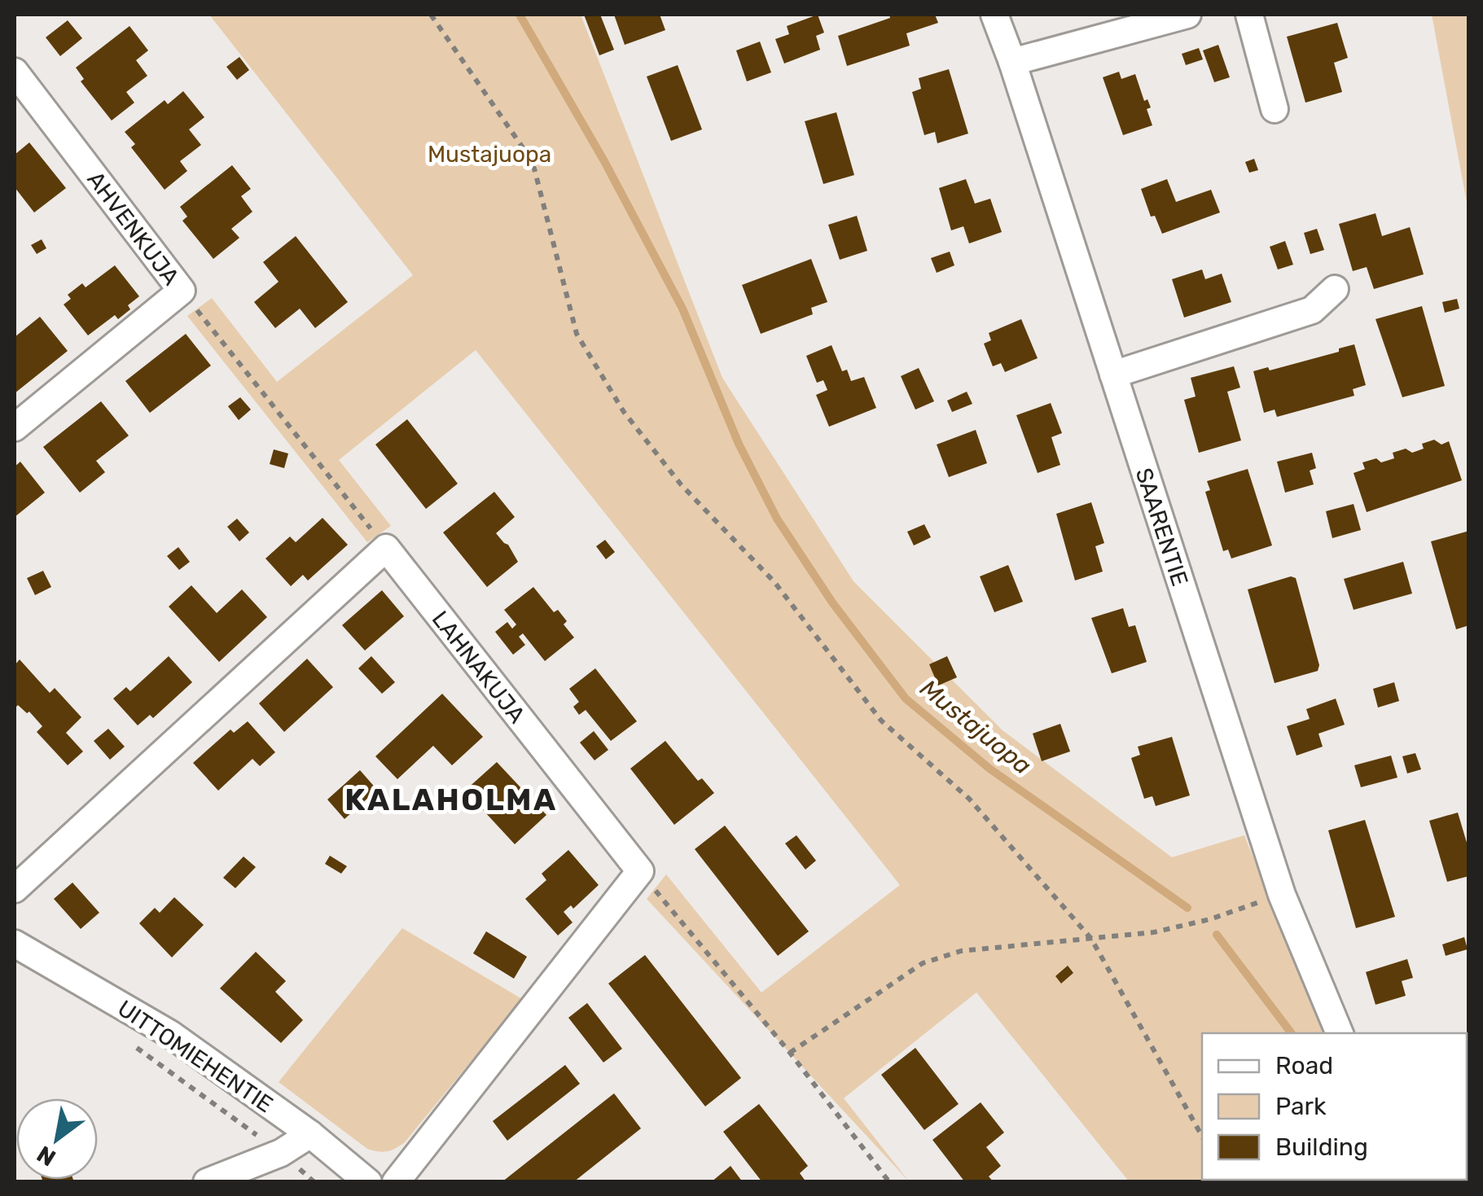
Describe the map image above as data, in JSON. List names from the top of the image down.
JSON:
{
  "streets": {
    "street": [
      "AHVENKUJA",
      "SAARENTIE",
      "LAHNAKUJA",
      "UITTOMIEHENTIE"
    ]
  },
  "districts": ["KALAHOLMA"],
  "water": ["Mustajuopa"],
  "parks": ["Mustajuopa"],
  "legend": ["Road", "Park", "Building"],
  "north": "bottom left"
}
